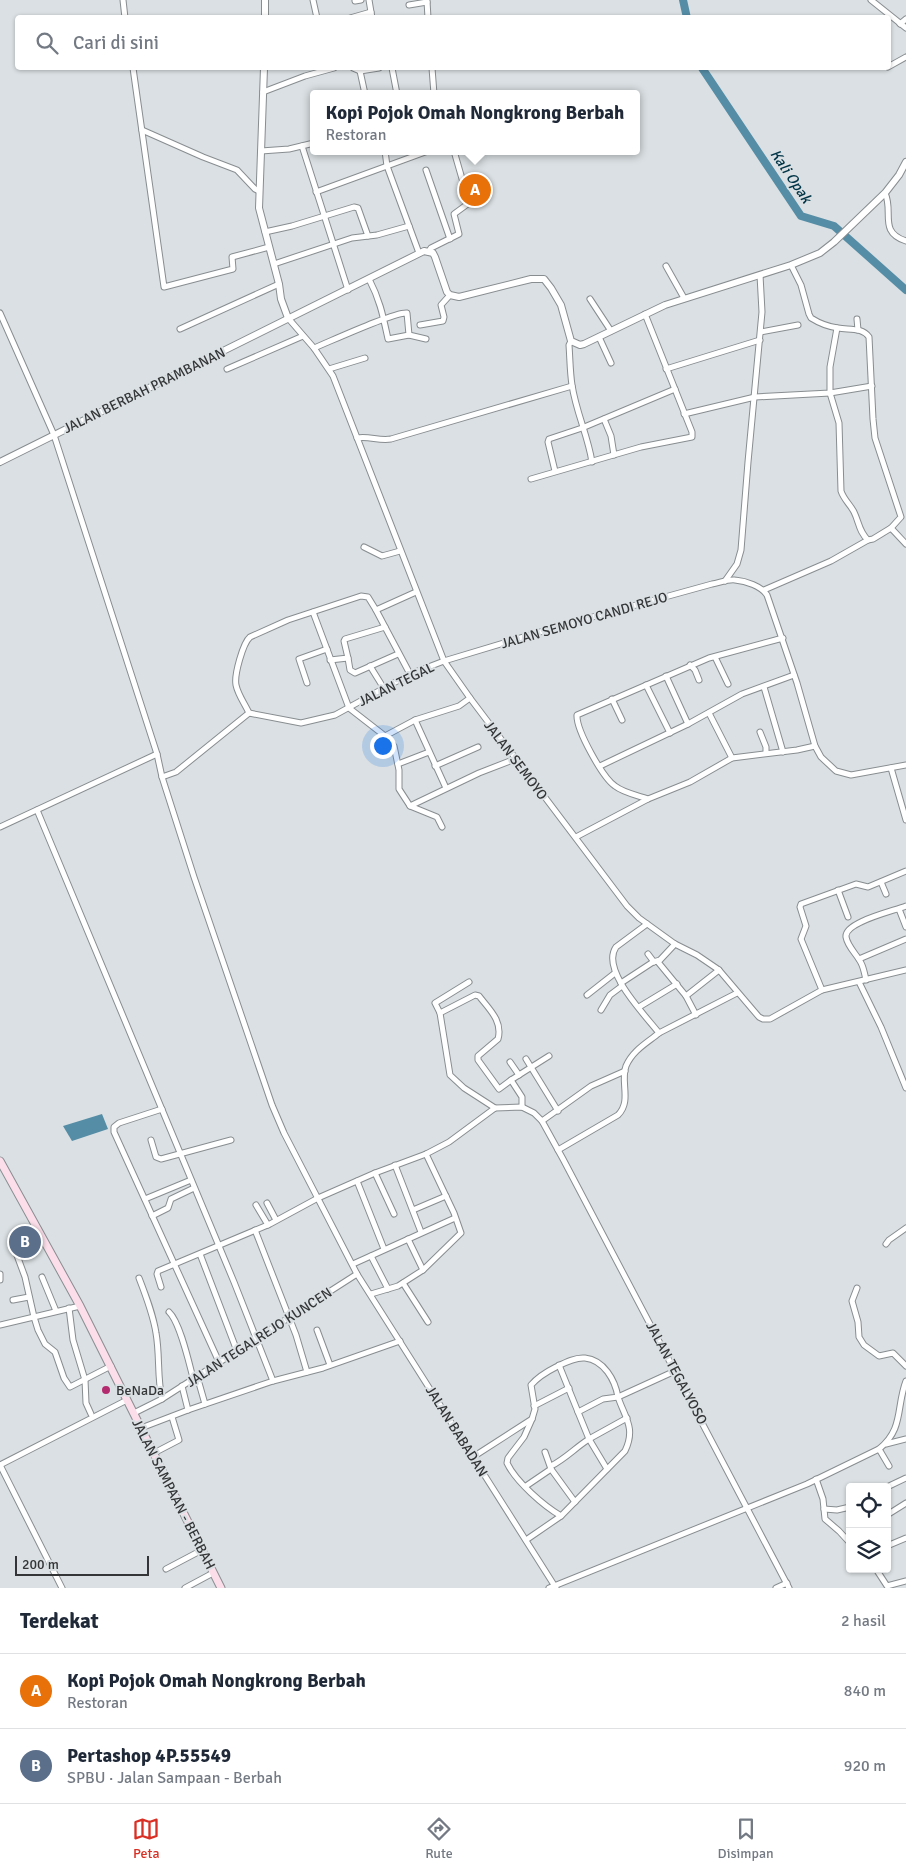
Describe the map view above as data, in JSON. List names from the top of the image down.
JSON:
{
  "streets": {
    "main road": ["JALAN SAMPAAN - BERBAH"],
    "street": [
      "JALAN BERBAH PRAMBANAN",
      "JALAN SEMOYO CANDI REJO",
      "JALAN TEGAL",
      "JALAN SEMOYO",
      "JALAN TEGALREJO KUNCEN",
      "JALAN TEGALYOSO",
      "JALAN BABADAN"
    ]
  },
  "crossings": [
    ["JALAN BERBAH PRAMBANAN", "JALAN SEMOYO"],
    ["JALAN BERBAH PRAMBANAN", "JALAN BABADAN"],
    ["JALAN SEMOYO CANDI REJO", "JALAN TEGAL"],
    ["JALAN SEMOYO CANDI REJO", "JALAN SEMOYO"],
    ["JALAN TEGAL", "JALAN SEMOYO"],
    ["JALAN TEGALREJO KUNCEN", "JALAN BABADAN"],
    ["JALAN TEGALREJO KUNCEN", "JALAN SAMPAAN - BERBAH"]
  ],
  "water": ["Kali Opak"],
  "places": ["BeNaDa"],
  "scale_bar": "200 m",
  "page": {
    "search": "Cari di sini",
    "popup": ["Kopi Pojok Omah Nongkrong Berbah", "Restoran"],
    "pins": ["A", "B"],
    "scale": "200 m",
    "heading": ["Terdekat", "2 hasil"],
    "list": [
      {
        "mark": "A",
        "name": "Kopi Pojok Omah Nongkrong Berbah",
        "note": "Restoran",
        "value": "840 m"
      },
      {
        "mark": "B",
        "name": "Pertashop 4P.55549",
        "note": "SPBU · Jalan Sampaan - Berbah",
        "value": "920 m"
      }
    ],
    "nav": ["Peta", "Rute", "Disimpan"]
  }
}
